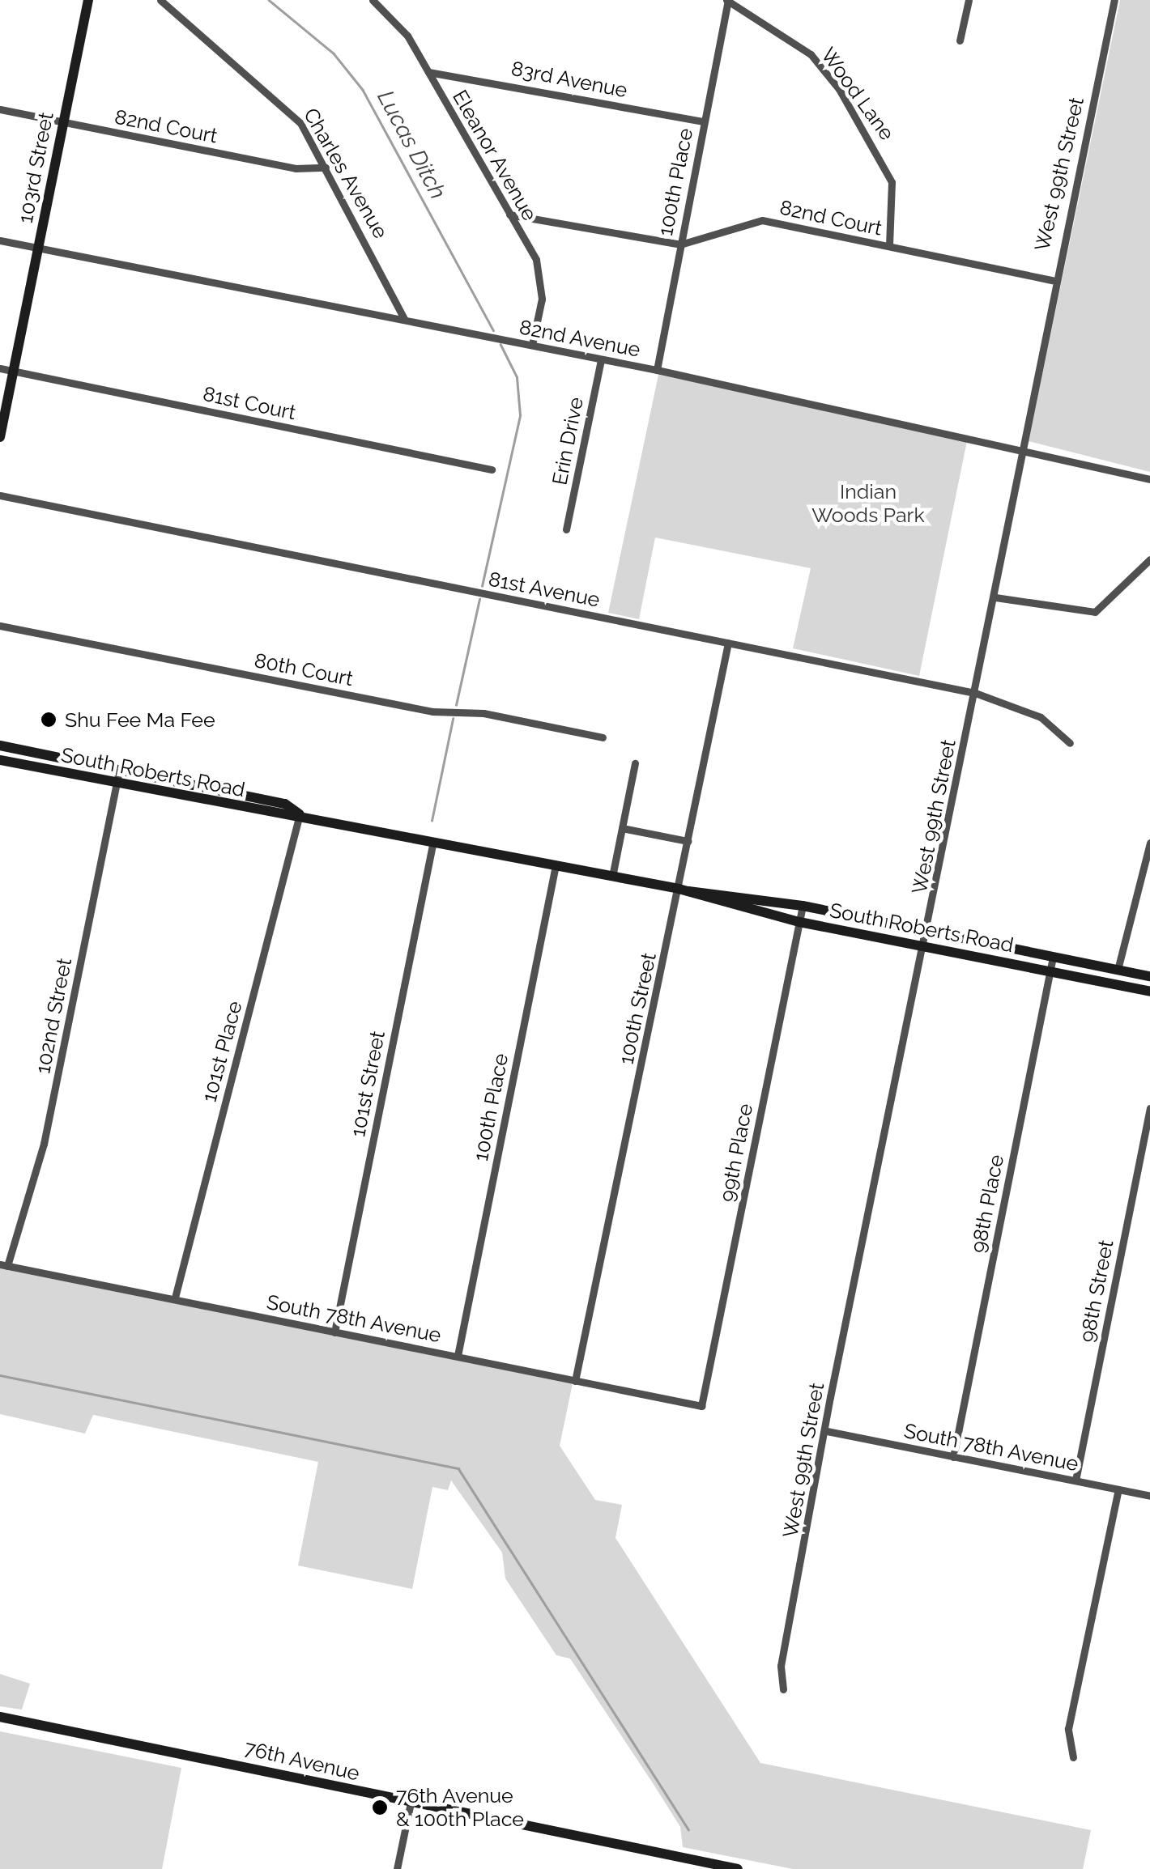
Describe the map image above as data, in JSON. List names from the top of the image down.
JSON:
{
  "streets": {
    "street": [
      "83rd Avenue",
      "Wood Lane",
      "82nd Court",
      "Eleanor Avenue",
      "103rd Street",
      "Charles Avenue",
      "West 99th Street",
      "100th Place",
      "82nd Avenue",
      "81st Court",
      "Erin Drive",
      "81st Avenue",
      "80th Court",
      "South Roberts Road",
      "100th Street",
      "102nd Street",
      "101st Place",
      "101st Street",
      "99th Place",
      "98th Place",
      "98th Street",
      "South 78th Avenue",
      "76th Avenue"
    ]
  },
  "crossings": [
    ["83rd Avenue", "Eleanor Avenue"],
    ["83rd Avenue", "100th Place"],
    ["Wood Lane", "82nd Court"],
    ["Wood Lane", "100th Place"],
    ["82nd Court", "Eleanor Avenue"],
    ["82nd Court", "103rd Street"],
    ["82nd Court", "Charles Avenue"],
    ["82nd Court", "West 99th Street"],
    ["82nd Court", "100th Place"],
    ["Eleanor Avenue", "82nd Avenue"],
    ["103rd Street", "82nd Avenue"],
    ["103rd Street", "81st Court"],
    ["Charles Avenue", "82nd Avenue"],
    ["West 99th Street", "82nd Avenue"],
    ["West 99th Street", "81st Avenue"],
    ["West 99th Street", "South Roberts Road"],
    ["West 99th Street", "South 78th Avenue"],
    ["100th Place", "82nd Avenue"],
    ["100th Place", "South Roberts Road"],
    ["100th Place", "South 78th Avenue"],
    ["82nd Avenue", "Erin Drive"],
    ["81st Avenue", "100th Street"],
    ["South Roberts Road", "100th Street"],
    ["South Roberts Road", "102nd Street"],
    ["South Roberts Road", "101st Place"],
    ["South Roberts Road", "101st Street"],
    ["South Roberts Road", "99th Place"],
    ["South Roberts Road", "98th Place"],
    ["100th Street", "South 78th Avenue"],
    ["102nd Street", "South 78th Avenue"],
    ["101st Place", "South 78th Avenue"],
    ["101st Street", "South 78th Avenue"],
    ["99th Place", "South 78th Avenue"],
    ["98th Place", "South 78th Avenue"],
    ["98th Street", "South 78th Avenue"]
  ],
  "water": ["Lucas Ditch"],
  "parks": ["Indian Woods Park"],
  "places": ["Shu Fee Ma Fee", "76th Avenue & 100th Place"]
}
